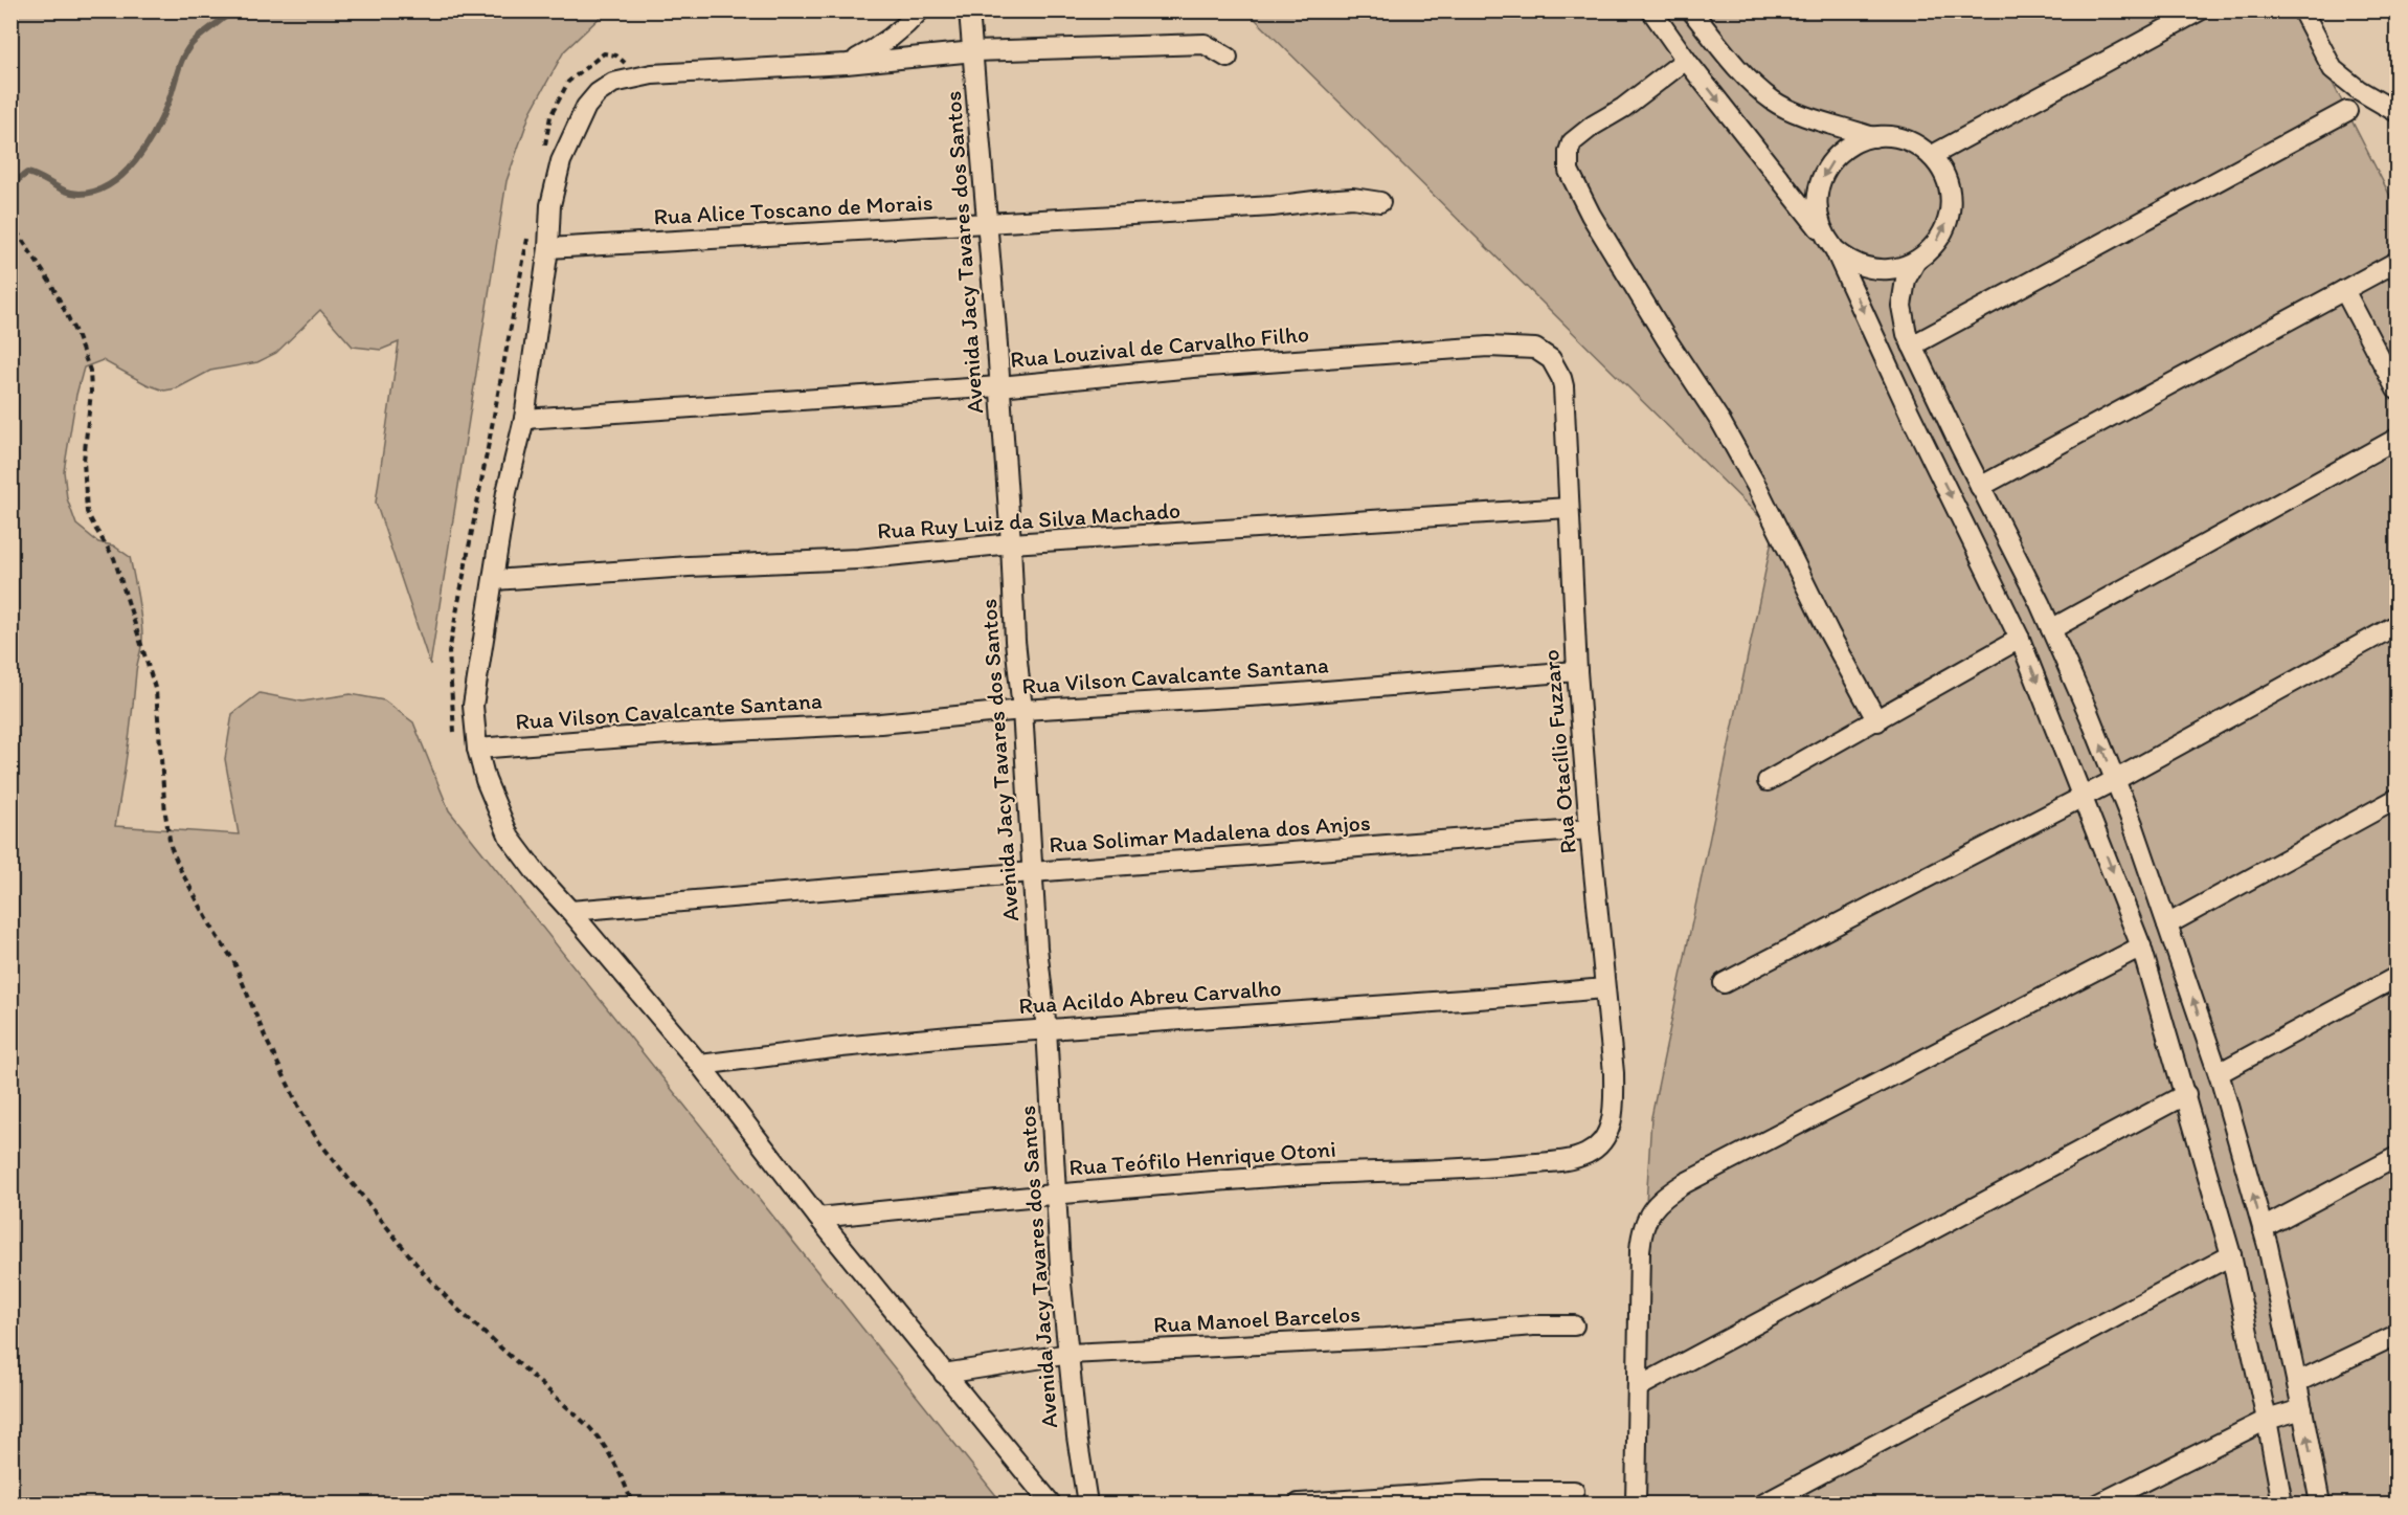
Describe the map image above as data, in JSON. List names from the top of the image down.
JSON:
{
  "streets": {
    "street": [
      "Rua Alice Toscano de Morais",
      "Avenida Jacy Tavares dos Santos",
      "Rua Louzival de Carvalho Filho",
      "Rua Ruy Luiz da Silva Machado",
      "Rua Vilson Cavalcante Santana",
      "Rua Otacílio Fuzzaro",
      "Rua Solimar Madalena dos Anjos",
      "Rua Acildo Abreu Carvalho",
      "Rua Teófilo Henrique Otoni",
      "Rua Manoel Barcelos"
    ]
  },
  "crossings": [
    ["Rua Alice Toscano de Morais", "Avenida Jacy Tavares dos Santos"],
    ["Avenida Jacy Tavares dos Santos", "Rua Louzival de Carvalho Filho"],
    ["Avenida Jacy Tavares dos Santos", "Rua Ruy Luiz da Silva Machado"],
    ["Avenida Jacy Tavares dos Santos", "Rua Vilson Cavalcante Santana"],
    ["Avenida Jacy Tavares dos Santos", "Rua Solimar Madalena dos Anjos"],
    ["Avenida Jacy Tavares dos Santos", "Rua Acildo Abreu Carvalho"],
    ["Avenida Jacy Tavares dos Santos", "Rua Teófilo Henrique Otoni"],
    ["Avenida Jacy Tavares dos Santos", "Rua Manoel Barcelos"],
    ["Rua Louzival de Carvalho Filho", "Rua Otacílio Fuzzaro"],
    ["Rua Ruy Luiz da Silva Machado", "Rua Otacílio Fuzzaro"],
    ["Rua Vilson Cavalcante Santana", "Rua Otacílio Fuzzaro"],
    ["Rua Otacílio Fuzzaro", "Rua Solimar Madalena dos Anjos"],
    ["Rua Otacílio Fuzzaro", "Rua Acildo Abreu Carvalho"],
    ["Rua Otacílio Fuzzaro", "Rua Teófilo Henrique Otoni"]
  ]
}
